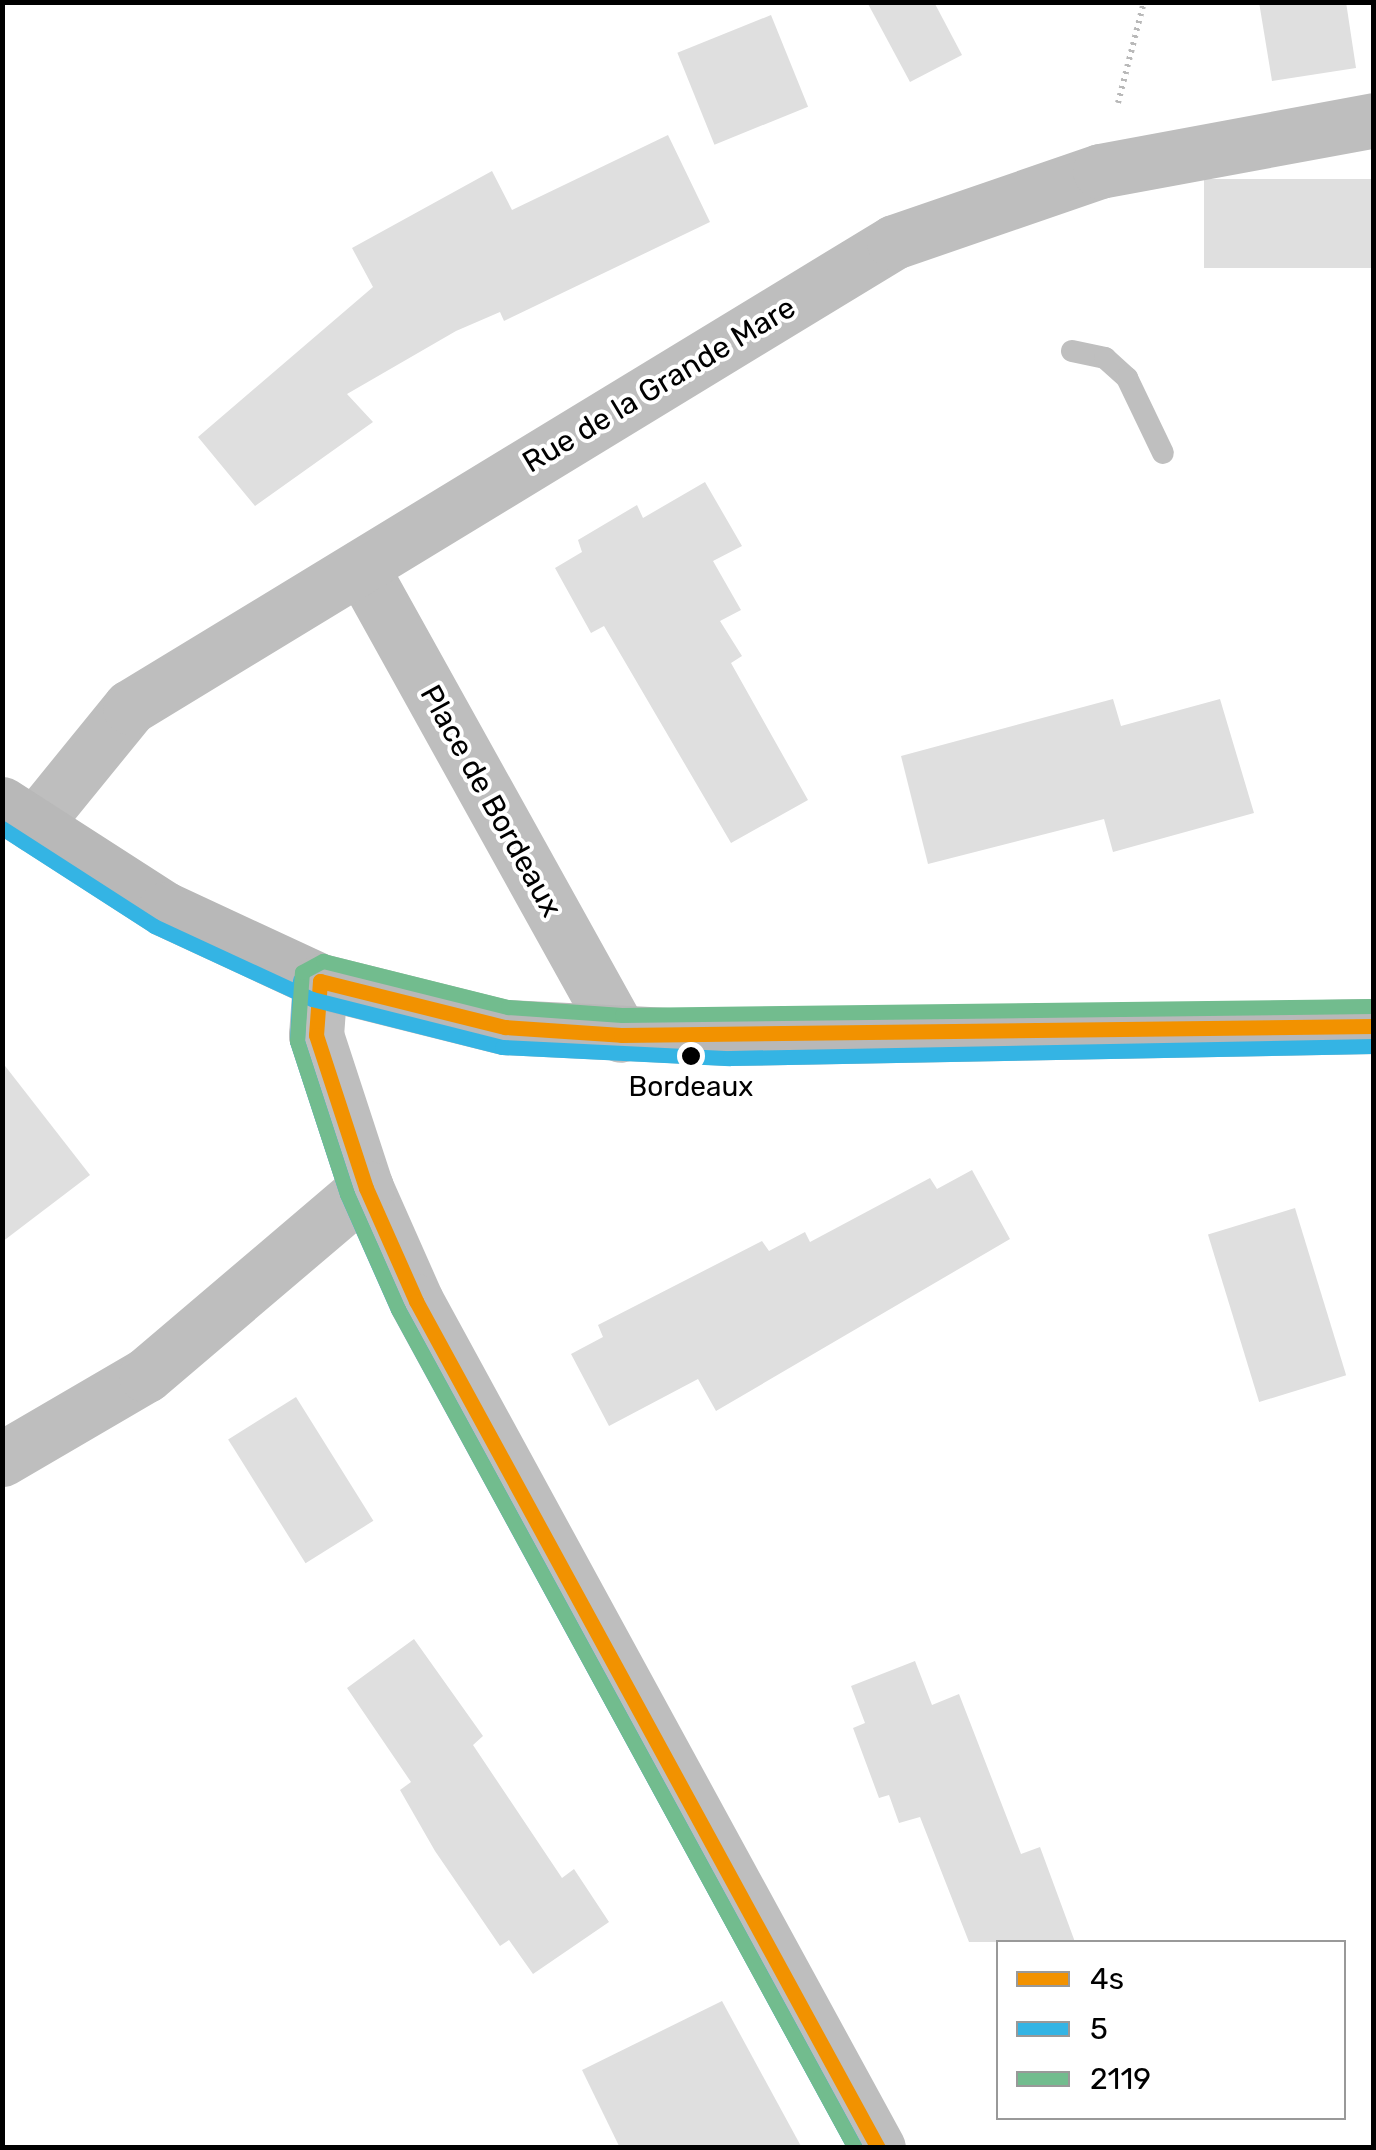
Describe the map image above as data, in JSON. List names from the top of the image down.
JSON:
{
  "streets": {
    "street": ["Rue de la Grande Mare", "Place de Bordeaux"]
  },
  "crossings": [
    ["Rue de la Grande Mare", "Place de Bordeaux"]
  ],
  "places": ["Bordeaux"],
  "lines": ["transit line 5", "transit line 2119", "transit line 4s"],
  "legend": ["4s", "5", "2119"]
}
